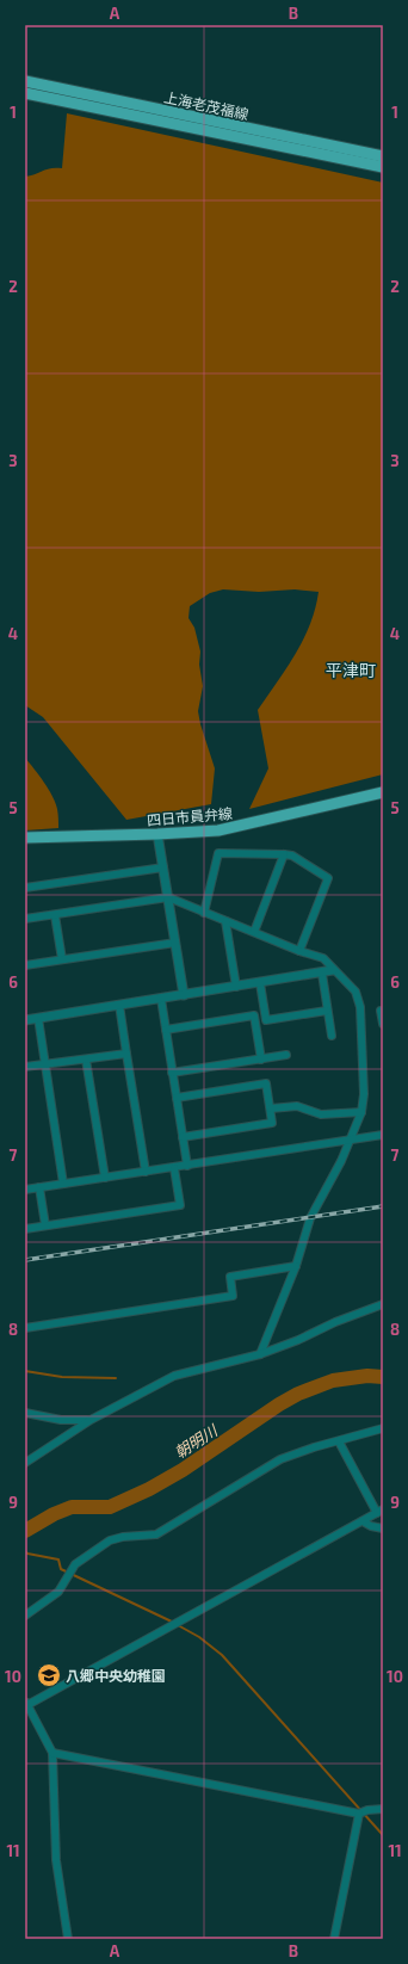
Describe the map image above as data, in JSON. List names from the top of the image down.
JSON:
{
  "streets": {
    "main road": ["上海老茂福線", "四日市員弁線"]
  },
  "districts": ["平津町"],
  "water": ["朝明川"],
  "places": {
    "school or university": ["八郷中央幼稚園"]
  },
  "grid": {
    "columns": ["A", "B"],
    "rows": [
      "1",
      "2",
      "3",
      "4",
      "5",
      "6",
      "7",
      "8",
      "9",
      "10",
      "11"
    ]
  }
}
